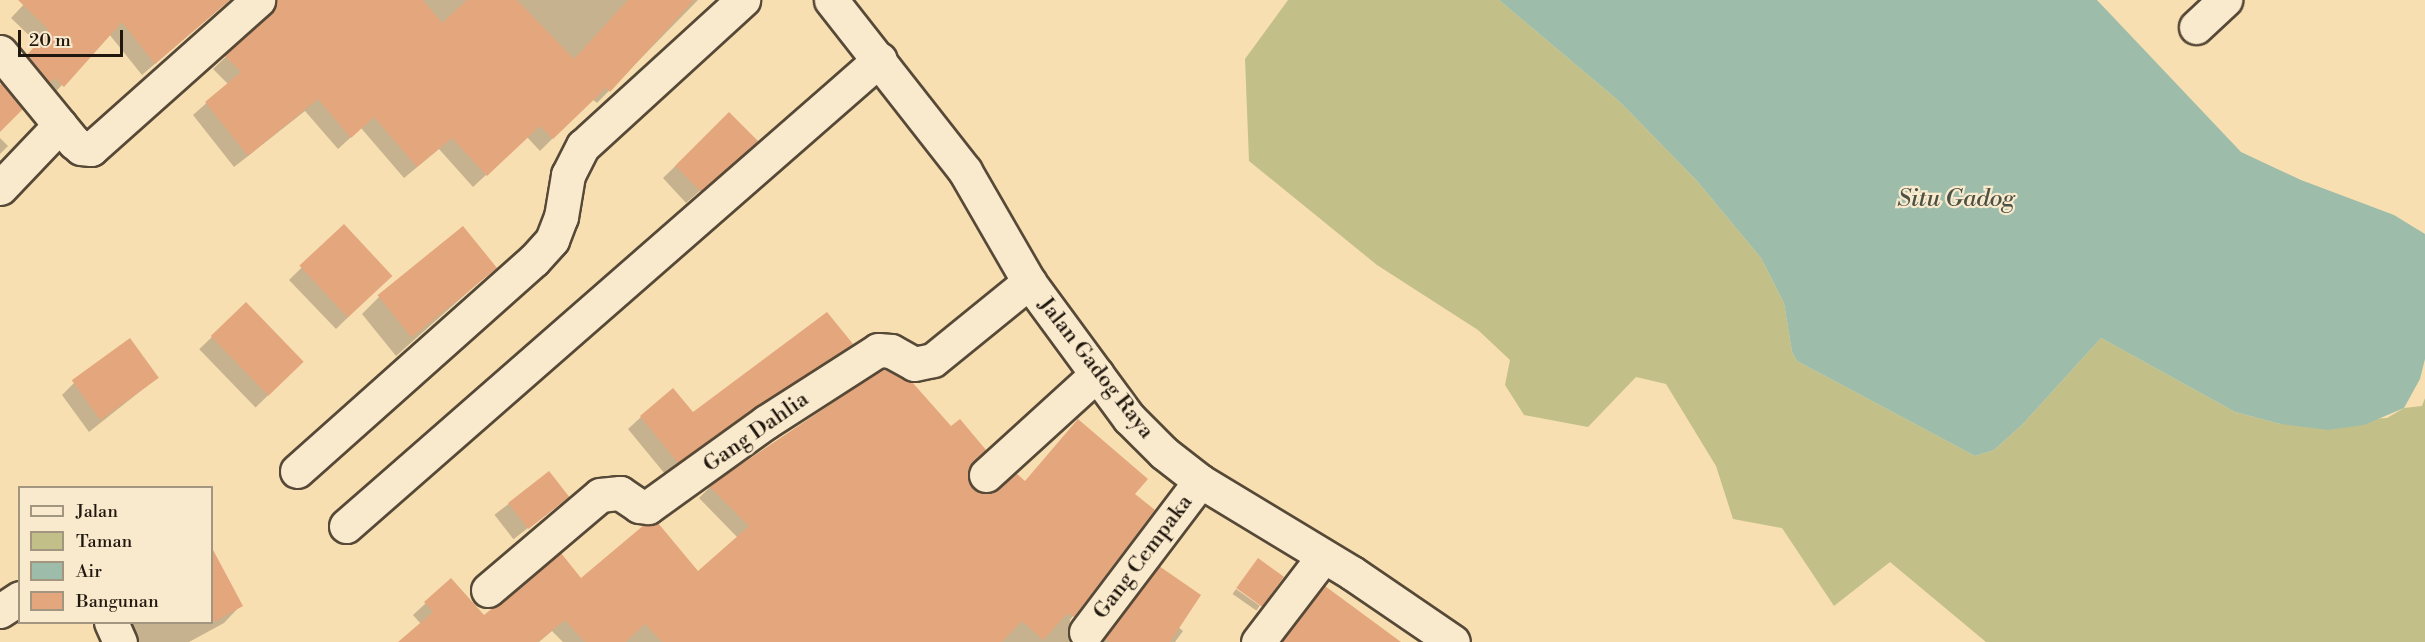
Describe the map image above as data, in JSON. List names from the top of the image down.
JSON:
{
  "streets": {
    "street": ["Jalan Gadog Raya", "Gang Dahlia", "Gang Cempaka"]
  },
  "crossings": [
    ["Jalan Gadog Raya", "Gang Dahlia"],
    ["Jalan Gadog Raya", "Gang Cempaka"]
  ],
  "water": ["Situ Gadog"],
  "legend": [
    "Jalan",
    "Taman",
    "Air",
    "Bangunan"
  ],
  "scale_bar": "20 m"
}
